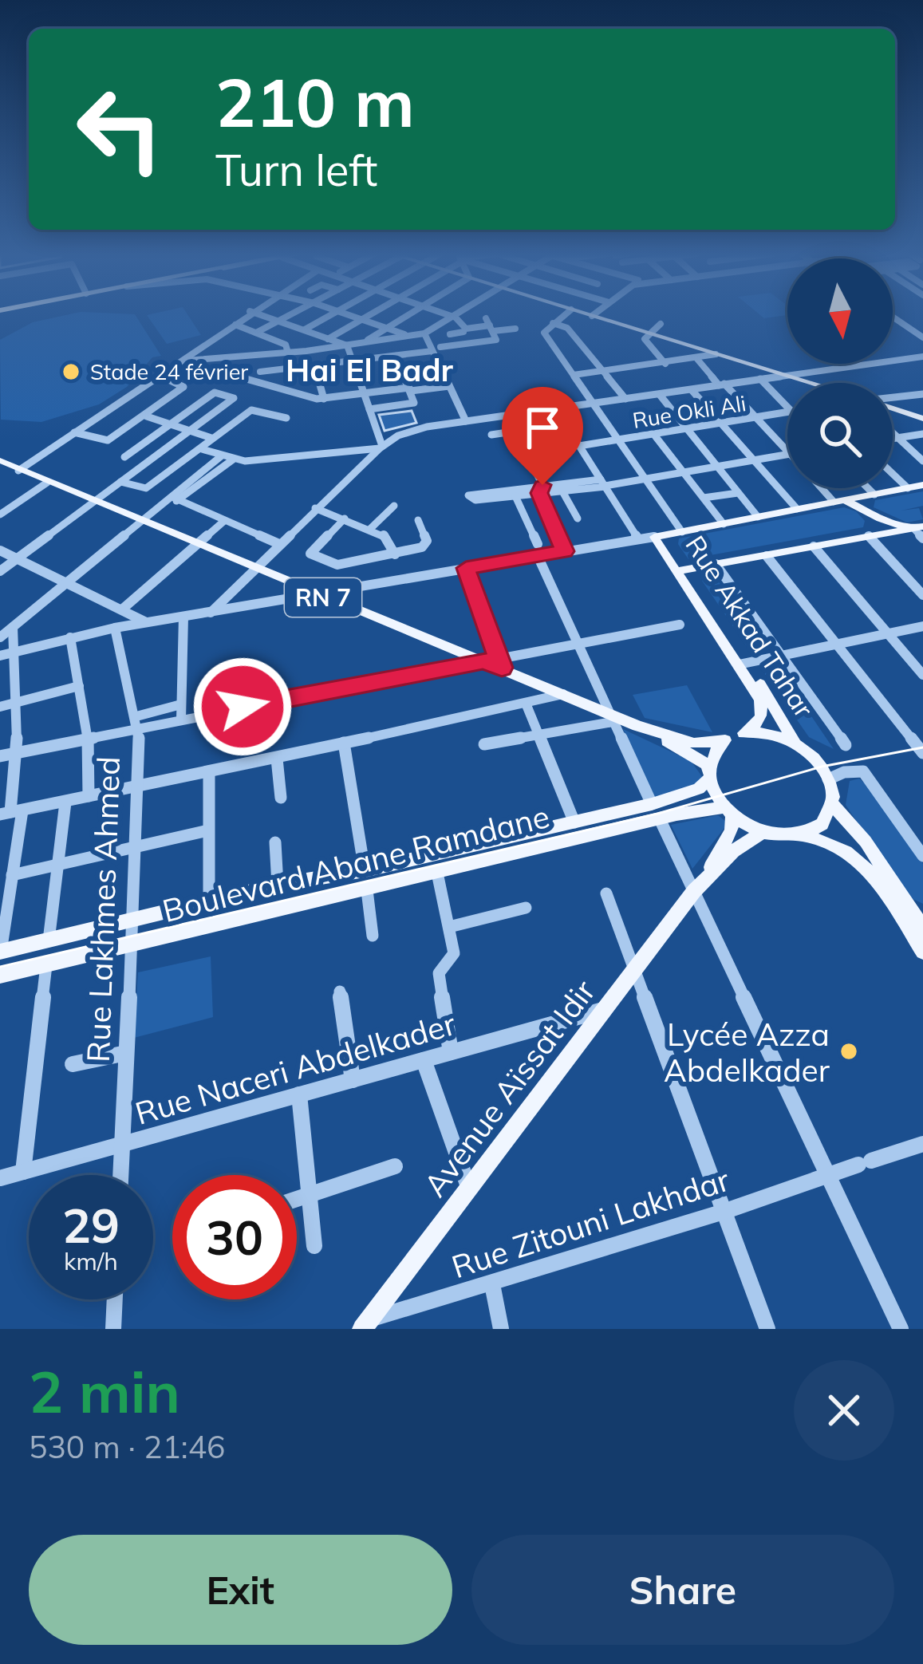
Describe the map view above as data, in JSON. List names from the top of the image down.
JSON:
{
  "streets": {
    "main road": [
      "RN 7",
      "Rue Akkad Tahar",
      "Boulevard Abane Ramdane",
      "Avenue Aïssat Idir"
    ],
    "street": [
      "Rue Okli Ali",
      "Rue Lakhmes Ahmed",
      "Rue Naceri Abdelkader",
      "Rue Zitouni Lakhdar"
    ]
  },
  "crossings": [
    ["RN 7", "Rue Akkad Tahar"],
    ["RN 7", "Boulevard Abane Ramdane"],
    ["Rue Akkad Tahar", "Boulevard Abane Ramdane"],
    ["Boulevard Abane Ramdane", "Rue Lakhmes Ahmed"],
    ["Rue Lakhmes Ahmed", "Rue Naceri Abdelkader"],
    ["Rue Naceri Abdelkader", "Avenue Aïssat Idir"],
    ["Avenue Aïssat Idir", "Rue Zitouni Lakhdar"]
  ],
  "districts": ["Hai El Badr"],
  "places": ["Stade 24 février", "Lycée Azza Abdelkader"],
  "north": "bottom",
  "page": {
    "turn": ["210 m", "Turn left"],
    "speed": "29 km/h",
    "limit": "30",
    "heading": ["2 min", "530 m · 21:46"],
    "buttons": ["Exit", "Share"]
  }
}
